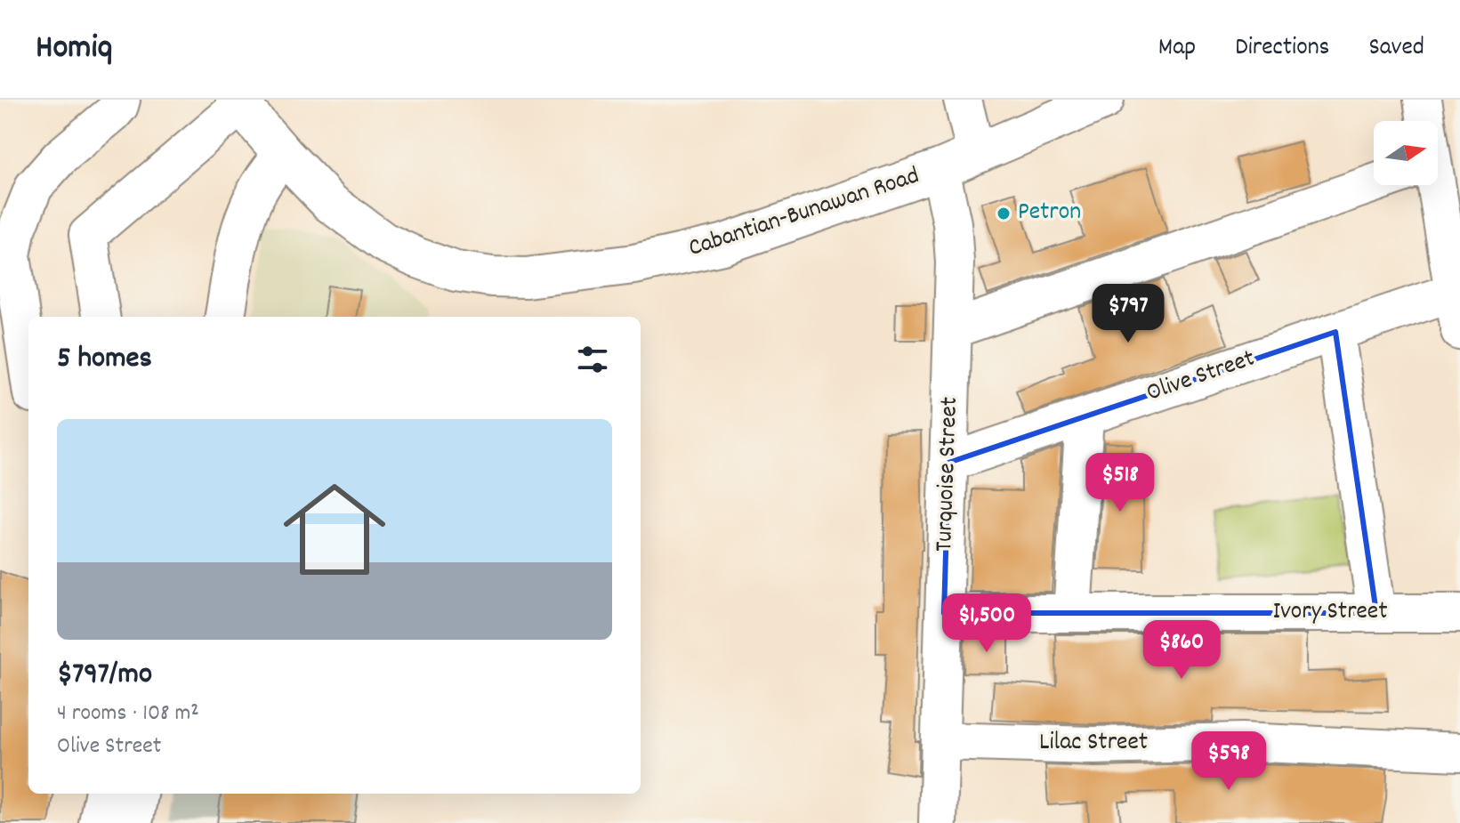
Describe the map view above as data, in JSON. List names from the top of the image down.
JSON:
{
  "streets": {
    "main road": ["Cabantian-Bunawan Road"],
    "street": [
      "Olive Street",
      "Turquoise Street",
      "Ivory Street",
      "Lilac Street"
    ]
  },
  "crossings": [
    ["Cabantian-Bunawan Road", "Turquoise Street"],
    ["Olive Street", "Turquoise Street"],
    ["Turquoise Street", "Ivory Street"],
    ["Turquoise Street", "Lilac Street"]
  ],
  "places": ["Petron"],
  "north": "right",
  "page": {
    "header": "Homiq",
    "nav": ["Map", "Directions", "Saved"],
    "price": [
      "$797",
      "$518",
      "$1,500",
      "$860",
      "$598"
    ],
    "heading": "5 homes",
    "list": [
      {
        "name": "$797/mo",
        "note": "4 rooms · 108 m² · Olive Street"
      }
    ]
  }
}
